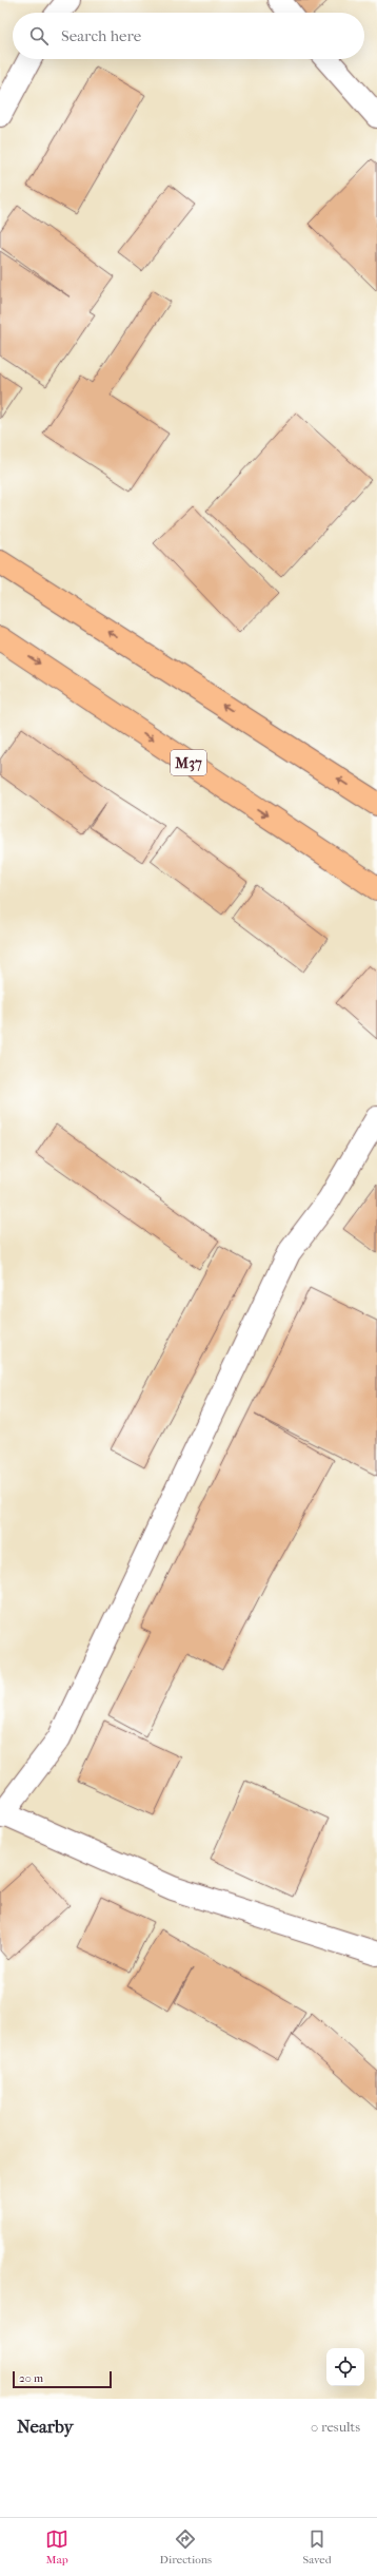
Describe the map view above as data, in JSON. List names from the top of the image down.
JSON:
{
  "streets": {
    "highway": ["M37"]
  },
  "scale_bar": "20 m",
  "page": {
    "search": "Search here",
    "scale": "20 m",
    "heading": ["Nearby", "0 results"],
    "nav": ["Map", "Directions", "Saved"]
  }
}
